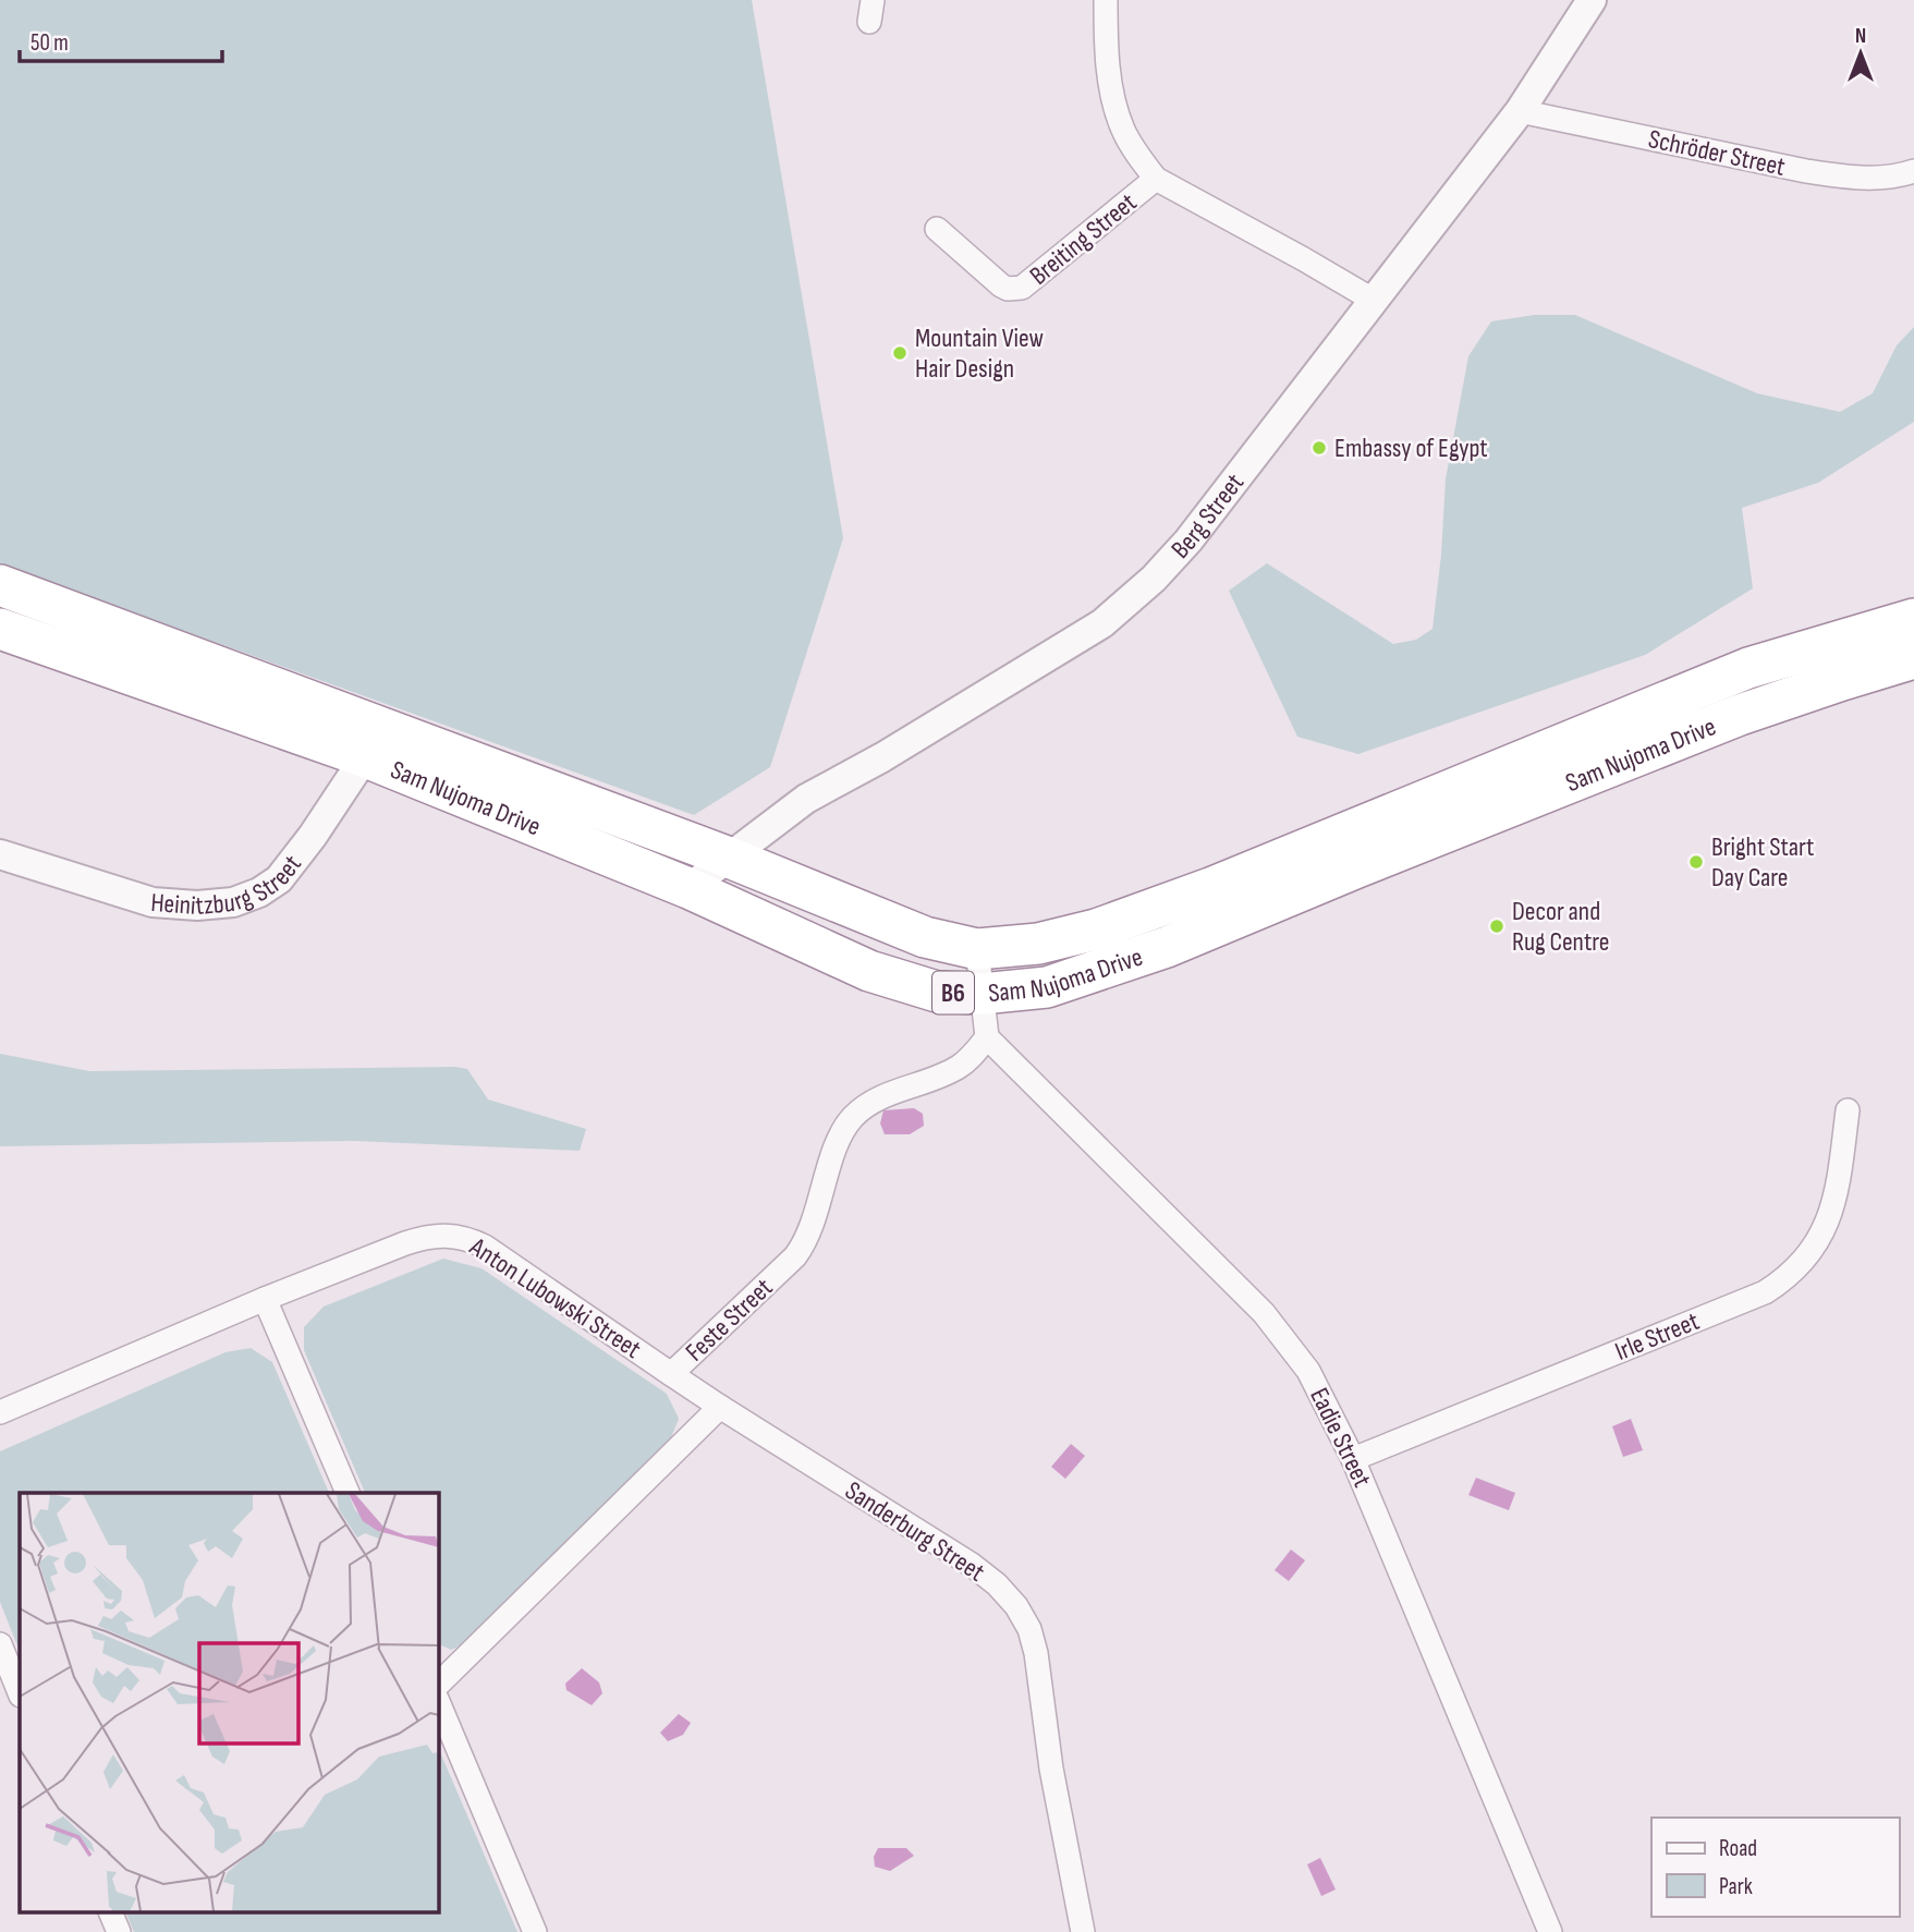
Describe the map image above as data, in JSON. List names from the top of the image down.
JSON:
{
  "streets": {
    "highway": ["Sam Nujoma Drive", "B6"],
    "street": [
      "Schröder Street",
      "Breiting Street",
      "Berg Street",
      "Heinitzburg Street",
      "Anton Lubowski Street",
      "Feste Street",
      "Irle Street",
      "Eadie Street",
      "Sanderburg Street"
    ]
  },
  "crossings": [
    ["Schröder Street", "Berg Street"],
    ["Breiting Street", "Berg Street"],
    ["Berg Street", "Sam Nujoma Drive"],
    ["Sam Nujoma Drive", "Heinitzburg Street"],
    ["Anton Lubowski Street", "Feste Street"],
    ["Feste Street", "Eadie Street"],
    ["Feste Street", "Sanderburg Street"],
    ["Irle Street", "Eadie Street"]
  ],
  "places": [
    "Mountain View Hair Design",
    "Embassy of Egypt",
    "Bright Start Day Care",
    "Decor and Rug Centre"
  ],
  "legend": ["Road", "Park"],
  "scale_bar": "50 m",
  "north": "top"
}
